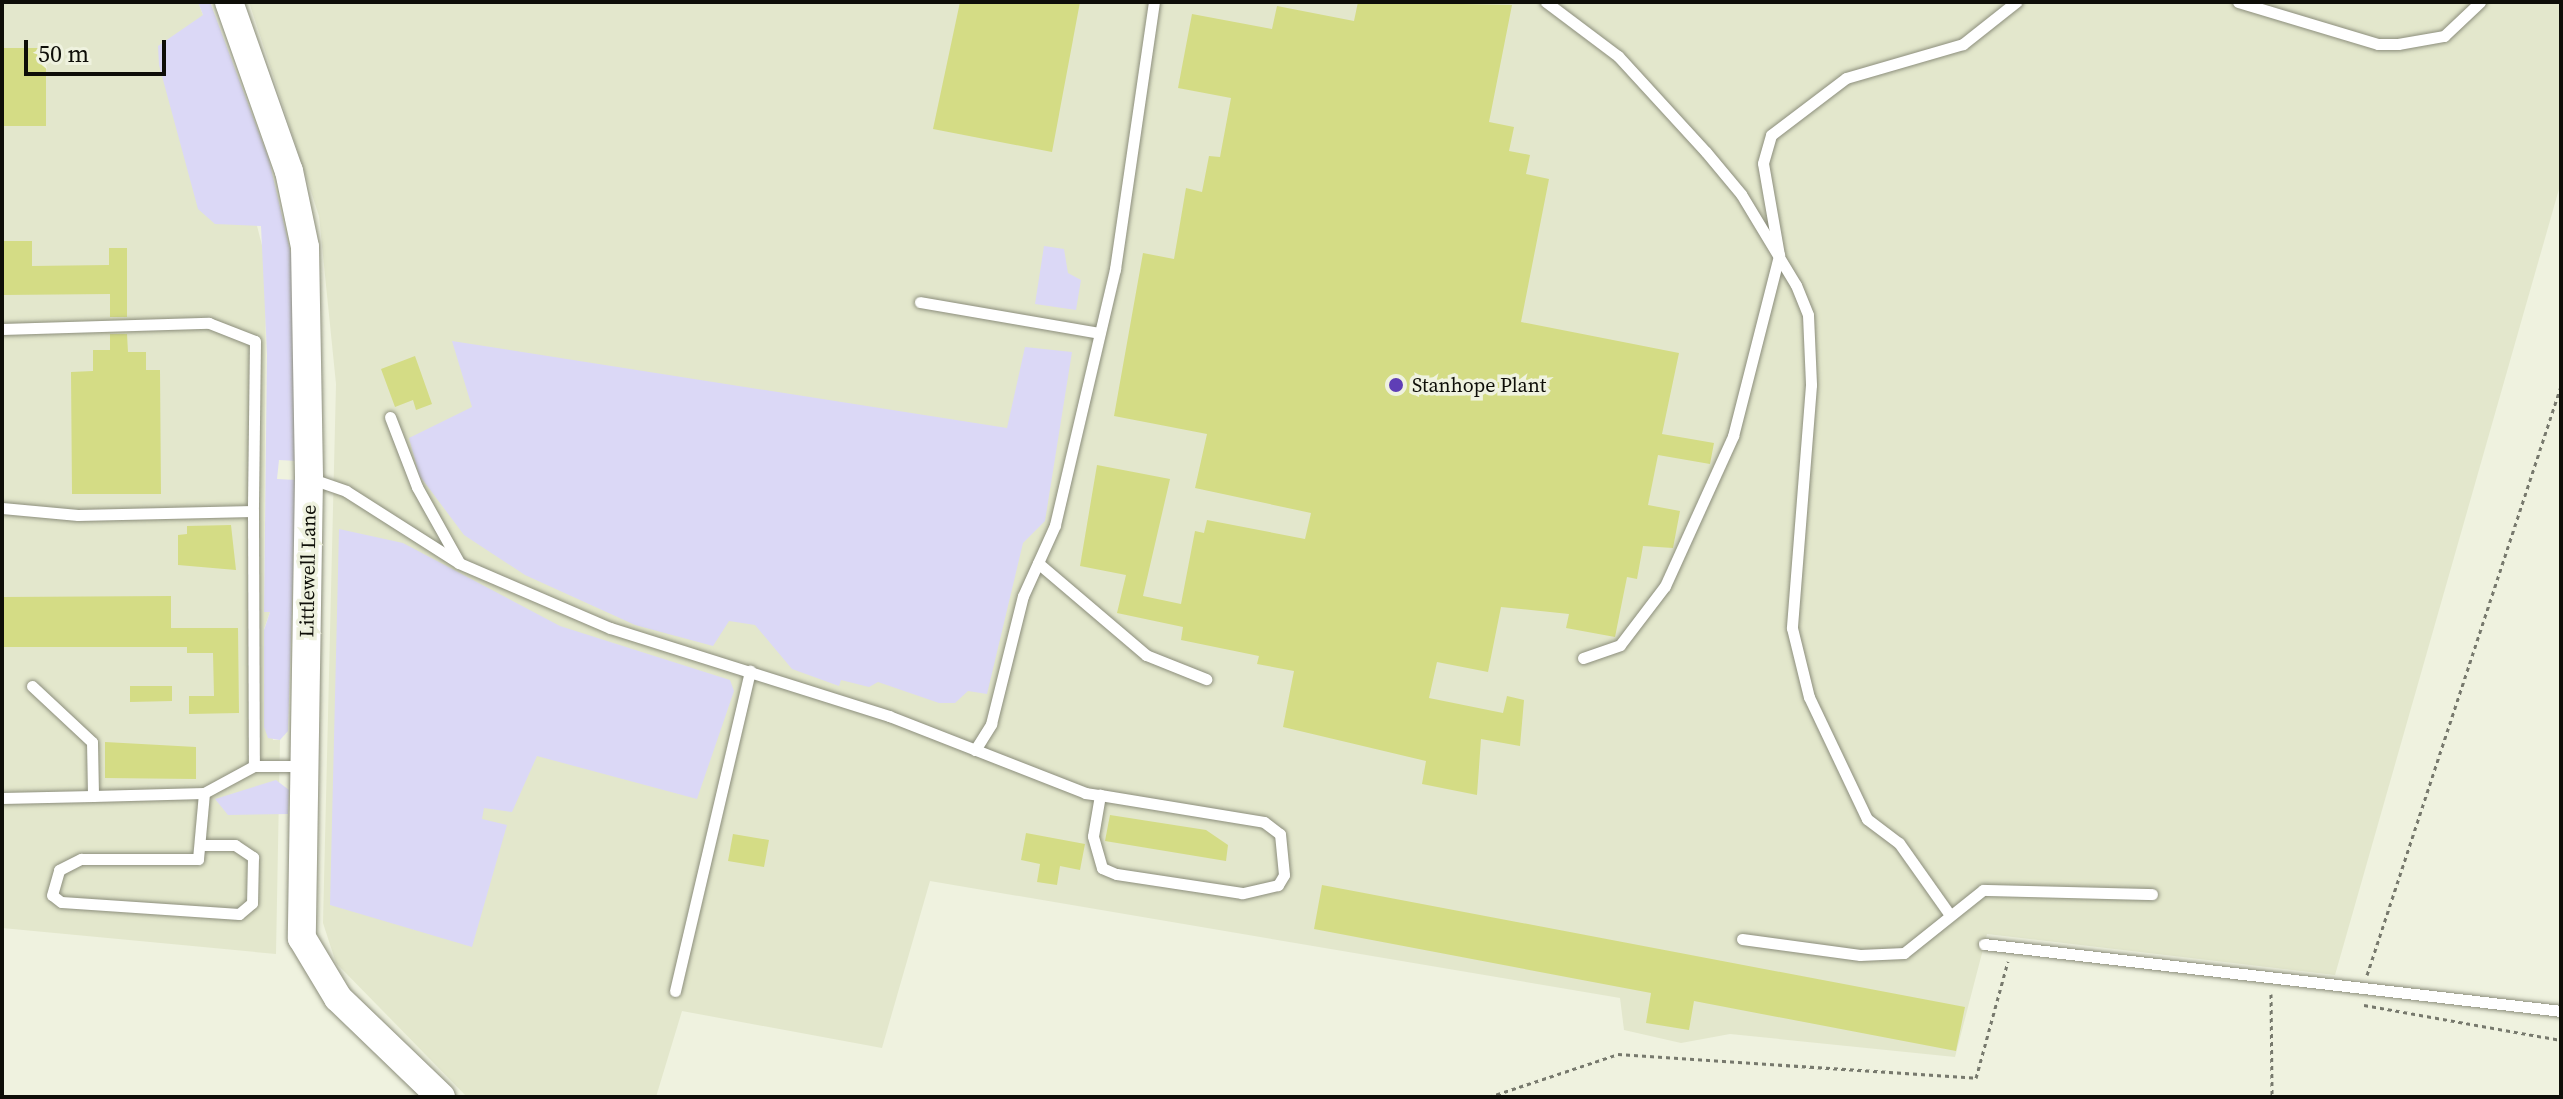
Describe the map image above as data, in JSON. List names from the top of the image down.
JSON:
{
  "streets": {
    "street": ["Littlewell Lane"]
  },
  "places": ["Stanhope Plant"],
  "scale_bar": "50 m"
}
